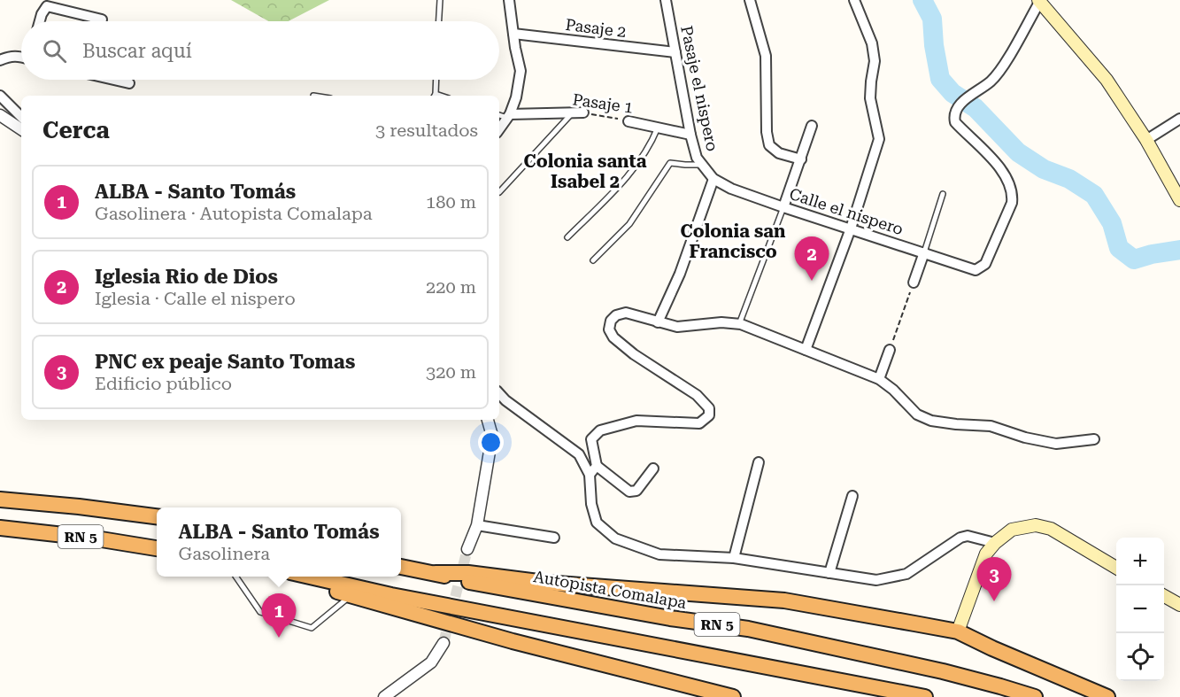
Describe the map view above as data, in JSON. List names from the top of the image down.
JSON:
{
  "streets": {
    "highway": ["RN 5", "Autopista Comalapa"],
    "street": [
      "Pasaje 2",
      "Pasaje el nispero",
      "Pasaje 1",
      "Calle el nispero"
    ]
  },
  "crossings": [
    ["Pasaje 2", "Pasaje el nispero"],
    ["Pasaje el nispero", "Pasaje 1"],
    ["Pasaje el nispero", "Calle el nispero"]
  ],
  "districts": ["Colonia santa Isabel 2", "Colonia san Francisco"],
  "page": {
    "search": "Buscar aquí",
    "heading": ["Cerca", "3 resultados"],
    "list": [
      {
        "mark": "1",
        "name": "ALBA - Santo Tomás",
        "note": "Gasolinera · Autopista Comalapa",
        "value": "180 m"
      },
      {
        "mark": "2",
        "name": "Iglesia Rio de Dios",
        "note": "Iglesia · Calle el nispero",
        "value": "220 m"
      },
      {
        "mark": "3",
        "name": "PNC ex peaje Santo Tomas",
        "note": "Edificio público",
        "value": "320 m"
      }
    ],
    "pins": ["2", "3", "1"],
    "popup": ["ALBA - Santo Tomás", "Gasolinera"],
    "map_buttons": ["+", "−"]
  }
}
